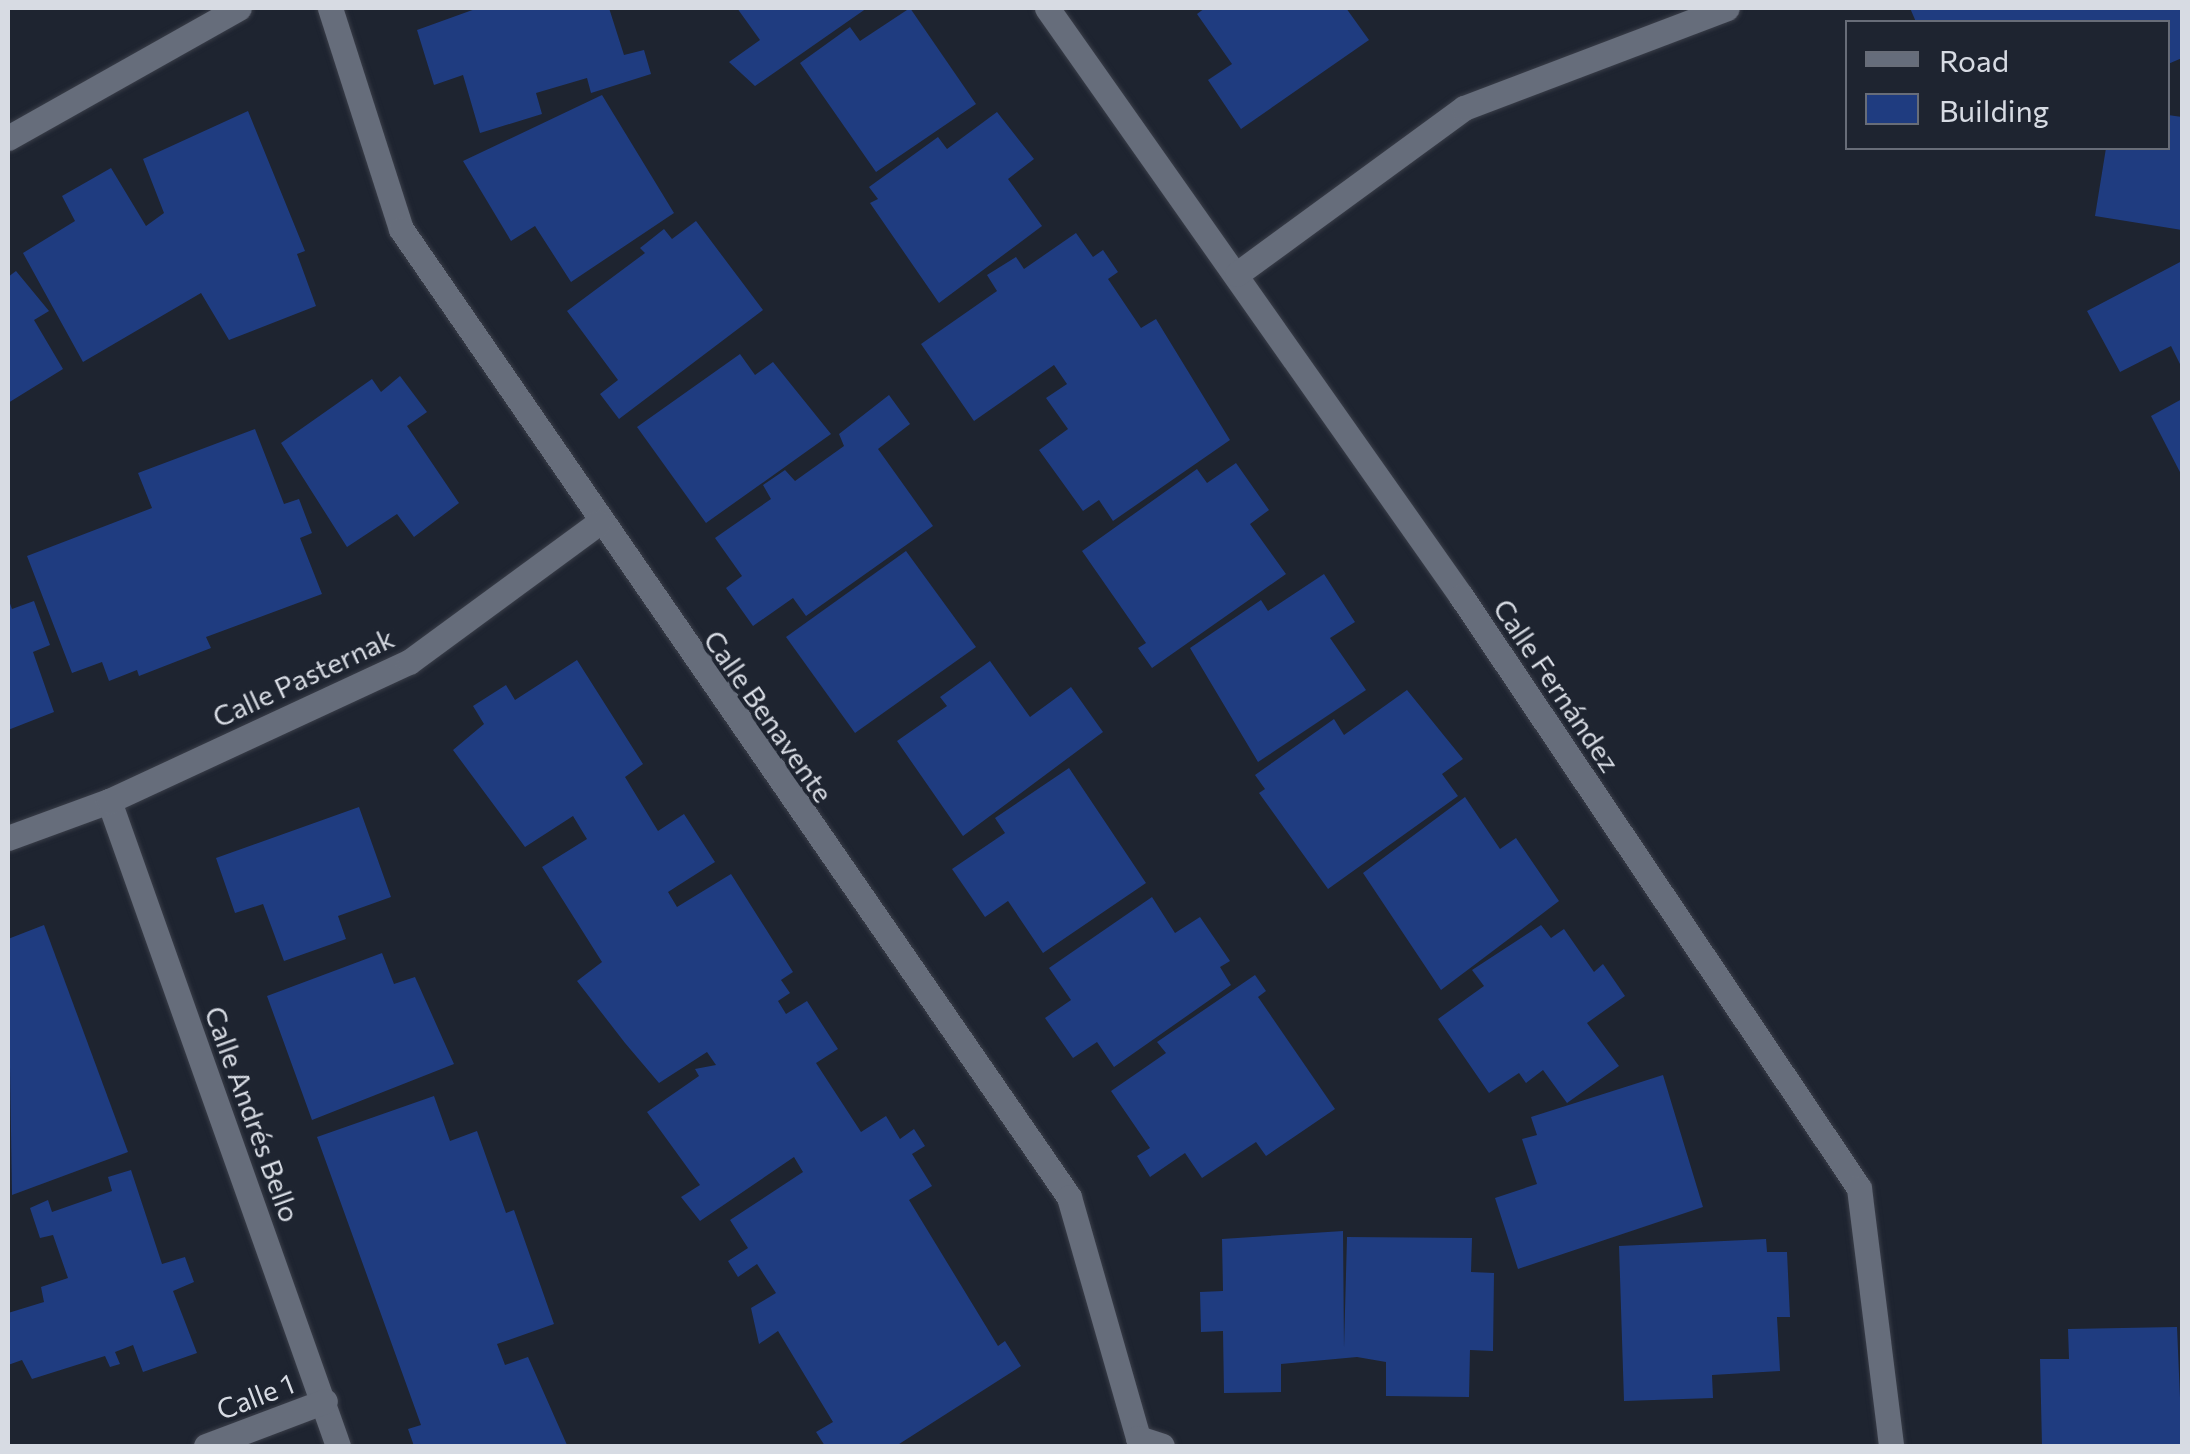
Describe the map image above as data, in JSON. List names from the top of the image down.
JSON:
{
  "streets": {
    "street": [
      "Calle Pasternak",
      "Calle Fernández",
      "Calle Benavente",
      "Calle Andrés Bello",
      "Calle 1"
    ]
  },
  "crossings": [
    ["Calle Pasternak", "Calle Benavente"],
    ["Calle Pasternak", "Calle Andrés Bello"],
    ["Calle Andrés Bello", "Calle 1"]
  ],
  "legend": ["Road", "Building"]
}
